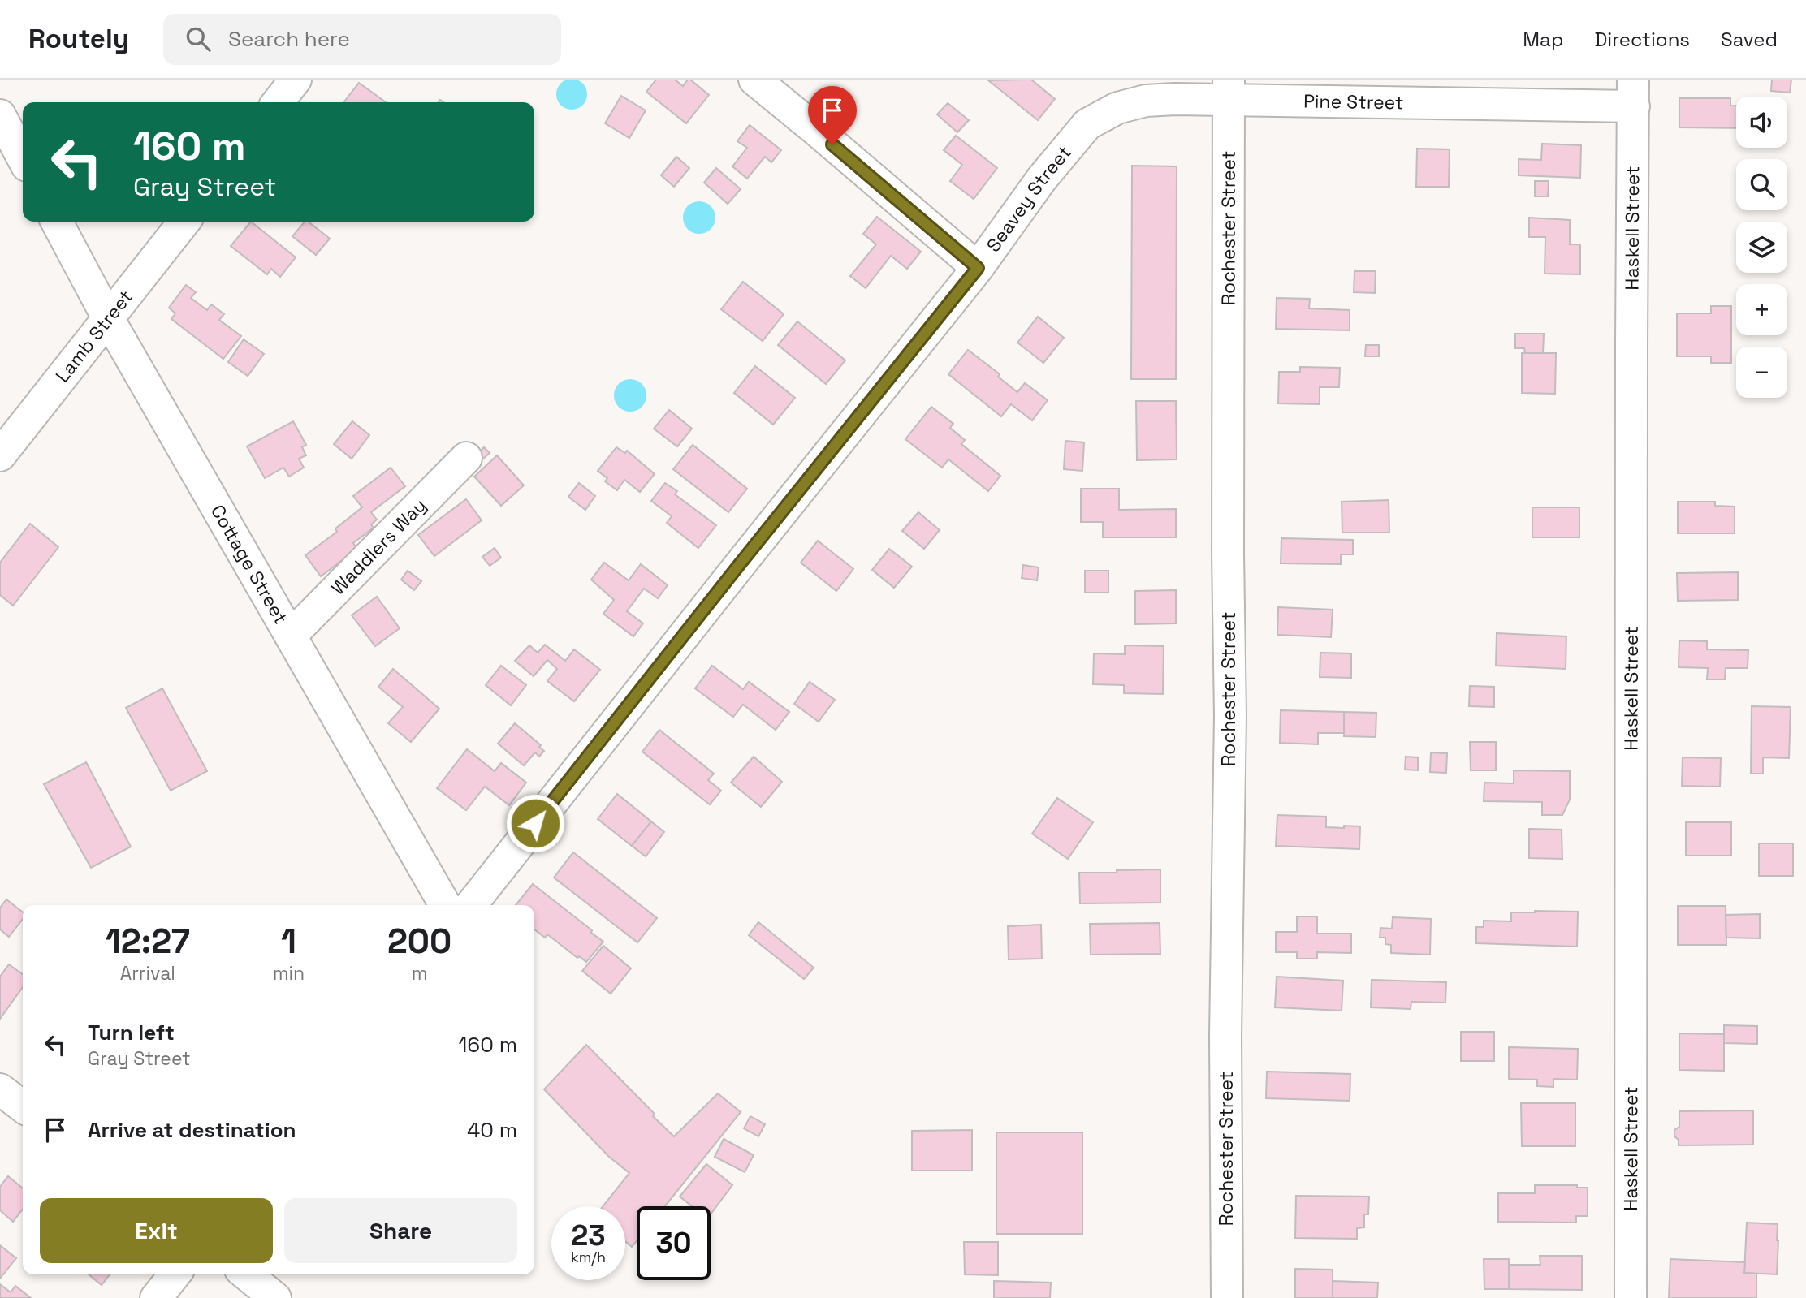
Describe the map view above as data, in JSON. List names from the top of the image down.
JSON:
{
  "streets": {
    "street": [
      "Pine Street",
      "Seavey Street",
      "Rochester Street",
      "Haskell Street",
      "Lamb Street",
      "Waddlers Way",
      "Cottage Street"
    ]
  },
  "crossings": [
    ["Pine Street", "Seavey Street"],
    ["Pine Street", "Rochester Street"],
    ["Pine Street", "Haskell Street"],
    ["Lamb Street", "Cottage Street"],
    ["Waddlers Way", "Cottage Street"]
  ],
  "page": {
    "header": "Routely",
    "search": "Search here",
    "nav": ["Map", "Directions", "Saved"],
    "map_buttons": ["+", "−"],
    "turn": ["160 m", "Gray Street"],
    "eta": [
      "12:27",
      "Arrival",
      "1",
      "min",
      "200",
      "m"
    ],
    "list": [
      {
        "name": "Turn left",
        "note": "Gray Street",
        "value": "160 m"
      },
      {
        "name": "Arrive at destination",
        "value": "40 m"
      }
    ],
    "buttons": ["Exit", "Share"],
    "speed": "23 km/h",
    "limit": "30"
  }
}
